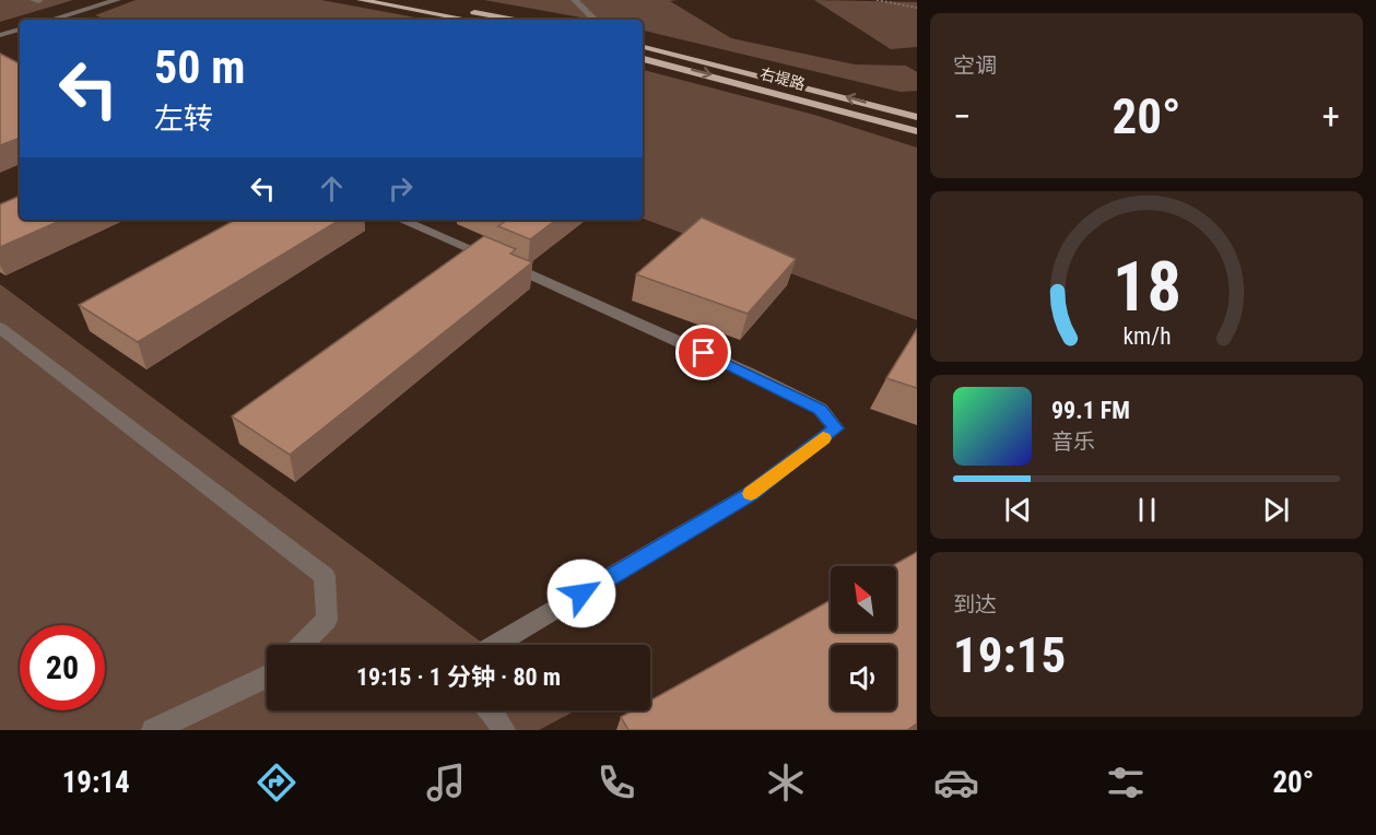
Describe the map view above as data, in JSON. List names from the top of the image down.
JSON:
{
  "streets": {
    "main road": ["右堤路"]
  },
  "north": "top left",
  "page": {
    "tile": [
      "空调",
      ["到达", "19:15"]
    ],
    "turn": ["50 m", "左转"],
    "heat": ["−", "20°", "+"],
    "song": ["99.1 FM", "音乐"],
    "limit": "20",
    "trip": "19:15 · 1 分钟 · 80 m",
    "tabs": ["19:14", "20°"],
    "gauge": ["18", "km/h"]
  }
}
